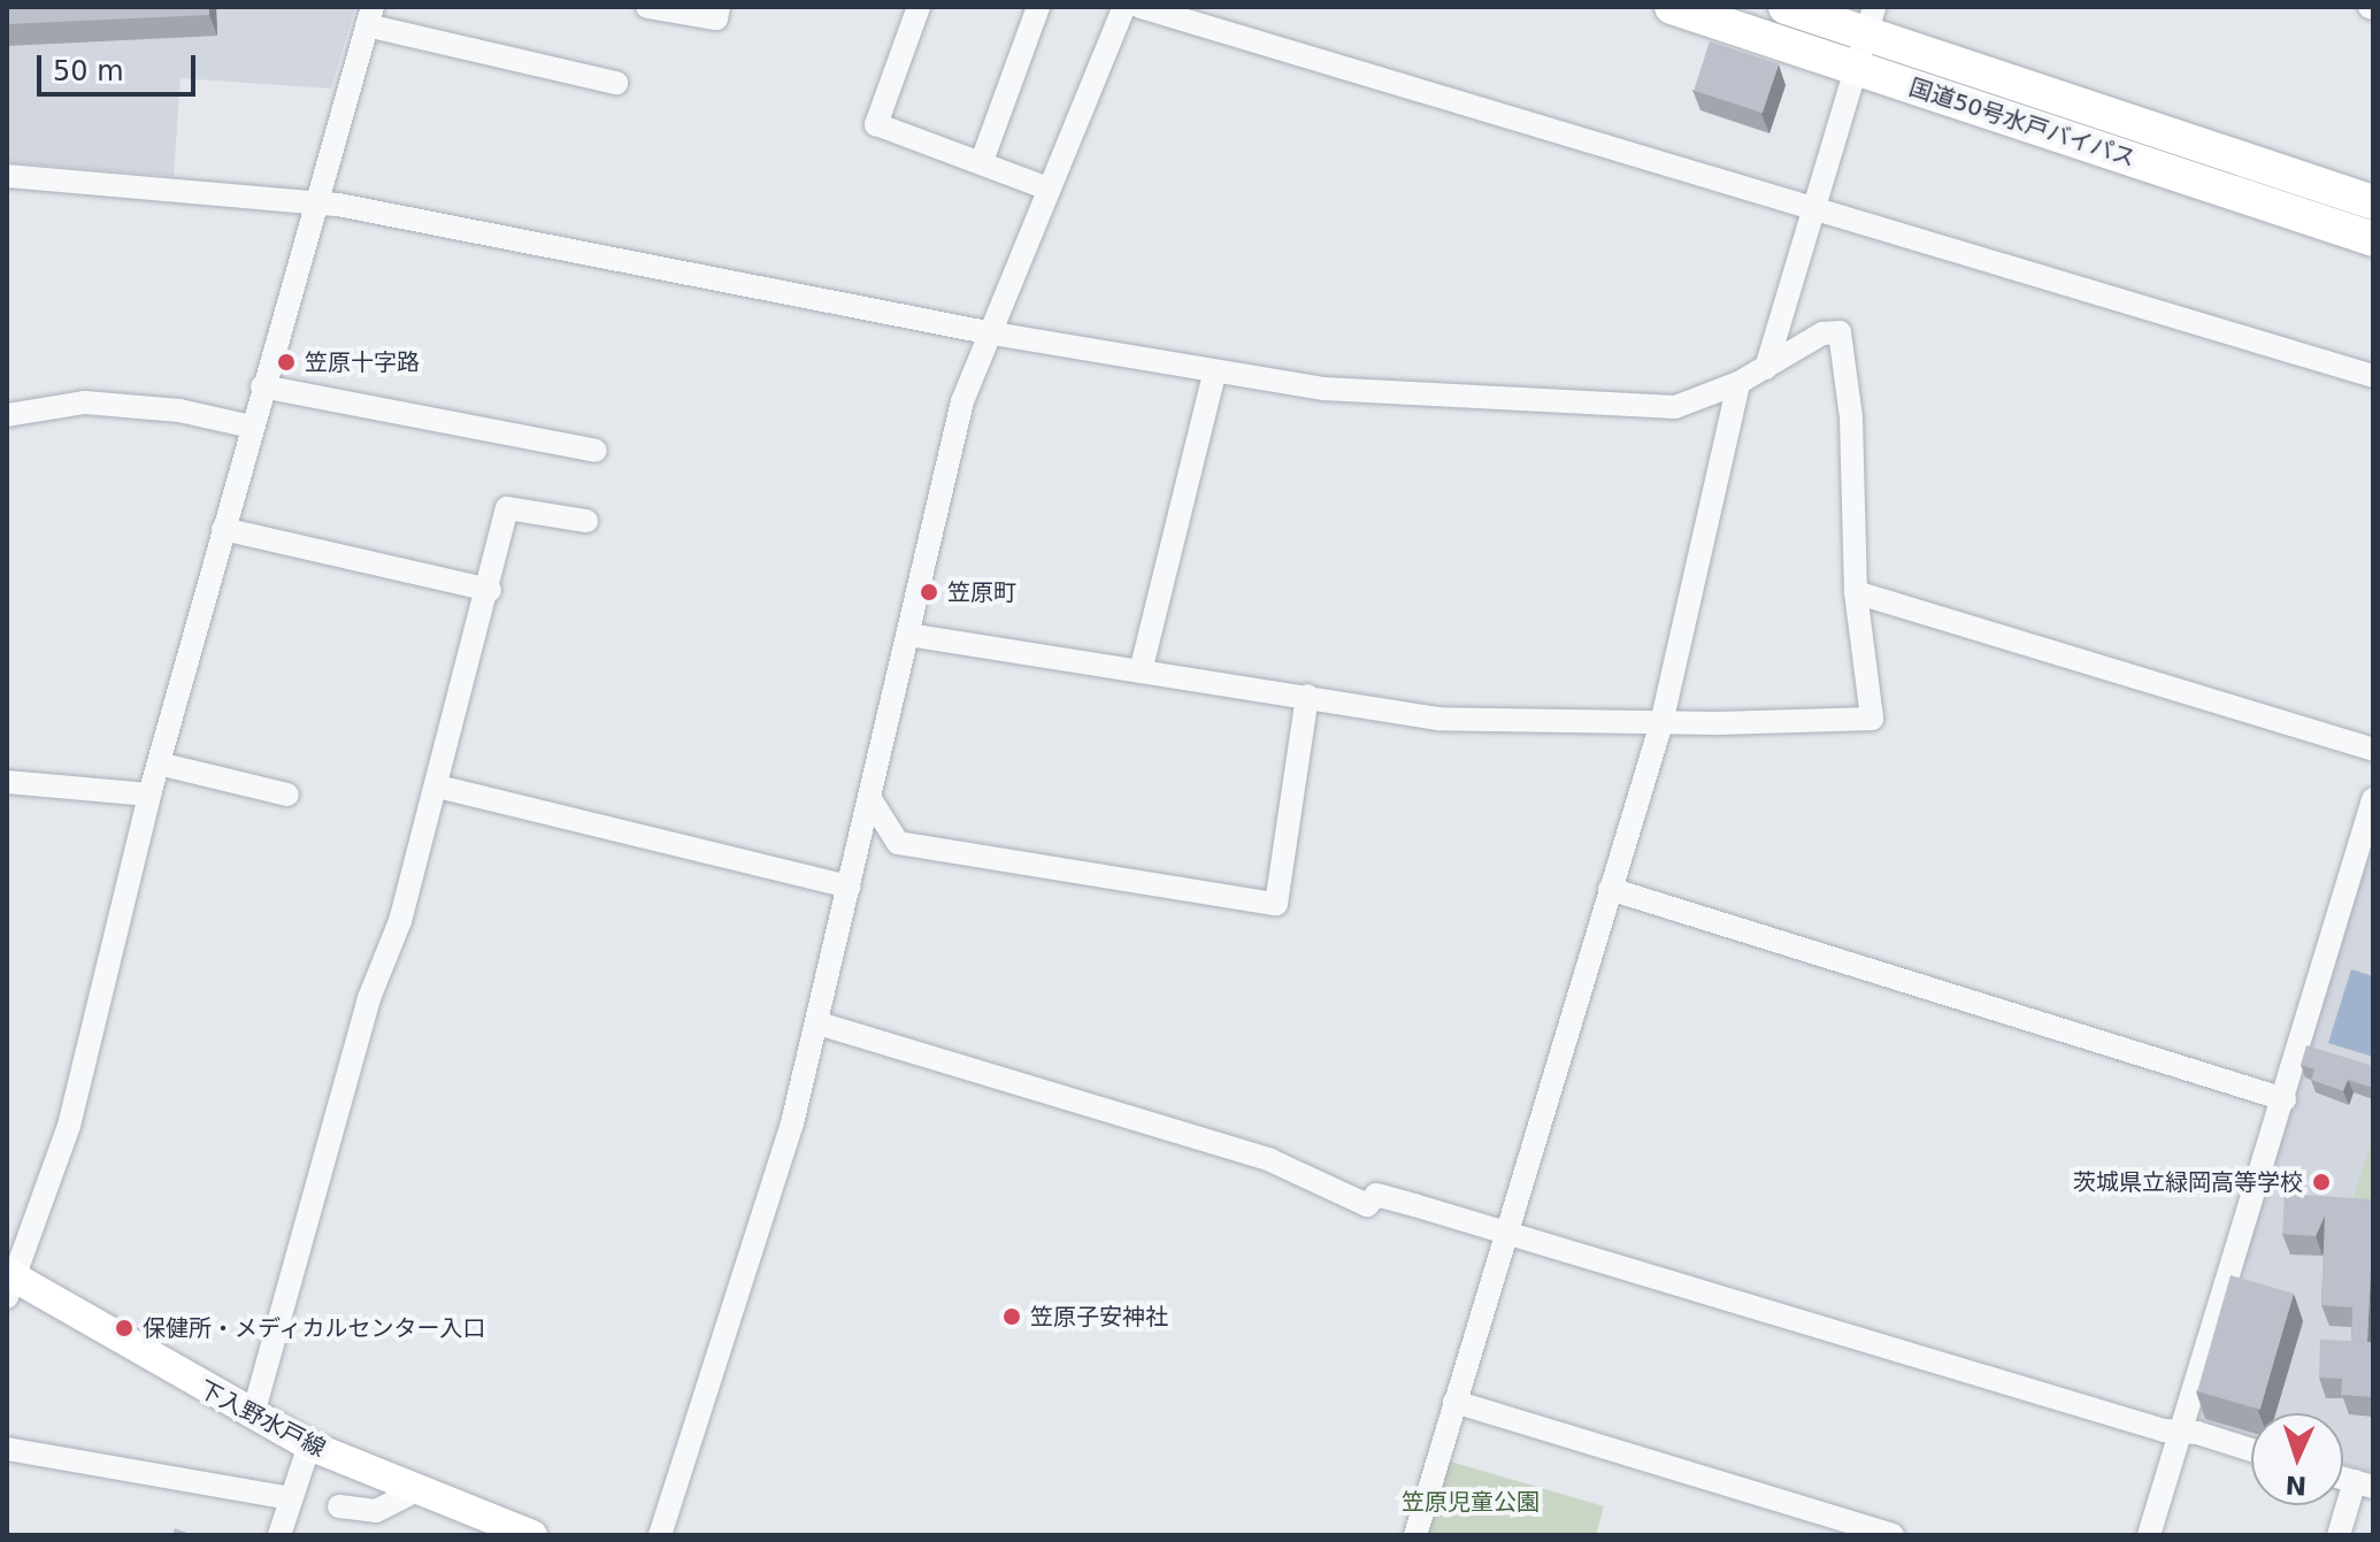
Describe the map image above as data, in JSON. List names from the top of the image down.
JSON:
{
  "streets": {
    "highway": ["国道50号水戸バイパス"],
    "main road": ["下入野水戸線"]
  },
  "parks": ["笠原児童公園"],
  "places": [
    "笠原十字路",
    "笠原町",
    "茨城県立緑岡高等学校",
    "笠原子安神社",
    "保健所・メディカルセンター入口"
  ],
  "scale_bar": "50 m",
  "north": "bottom"
}
